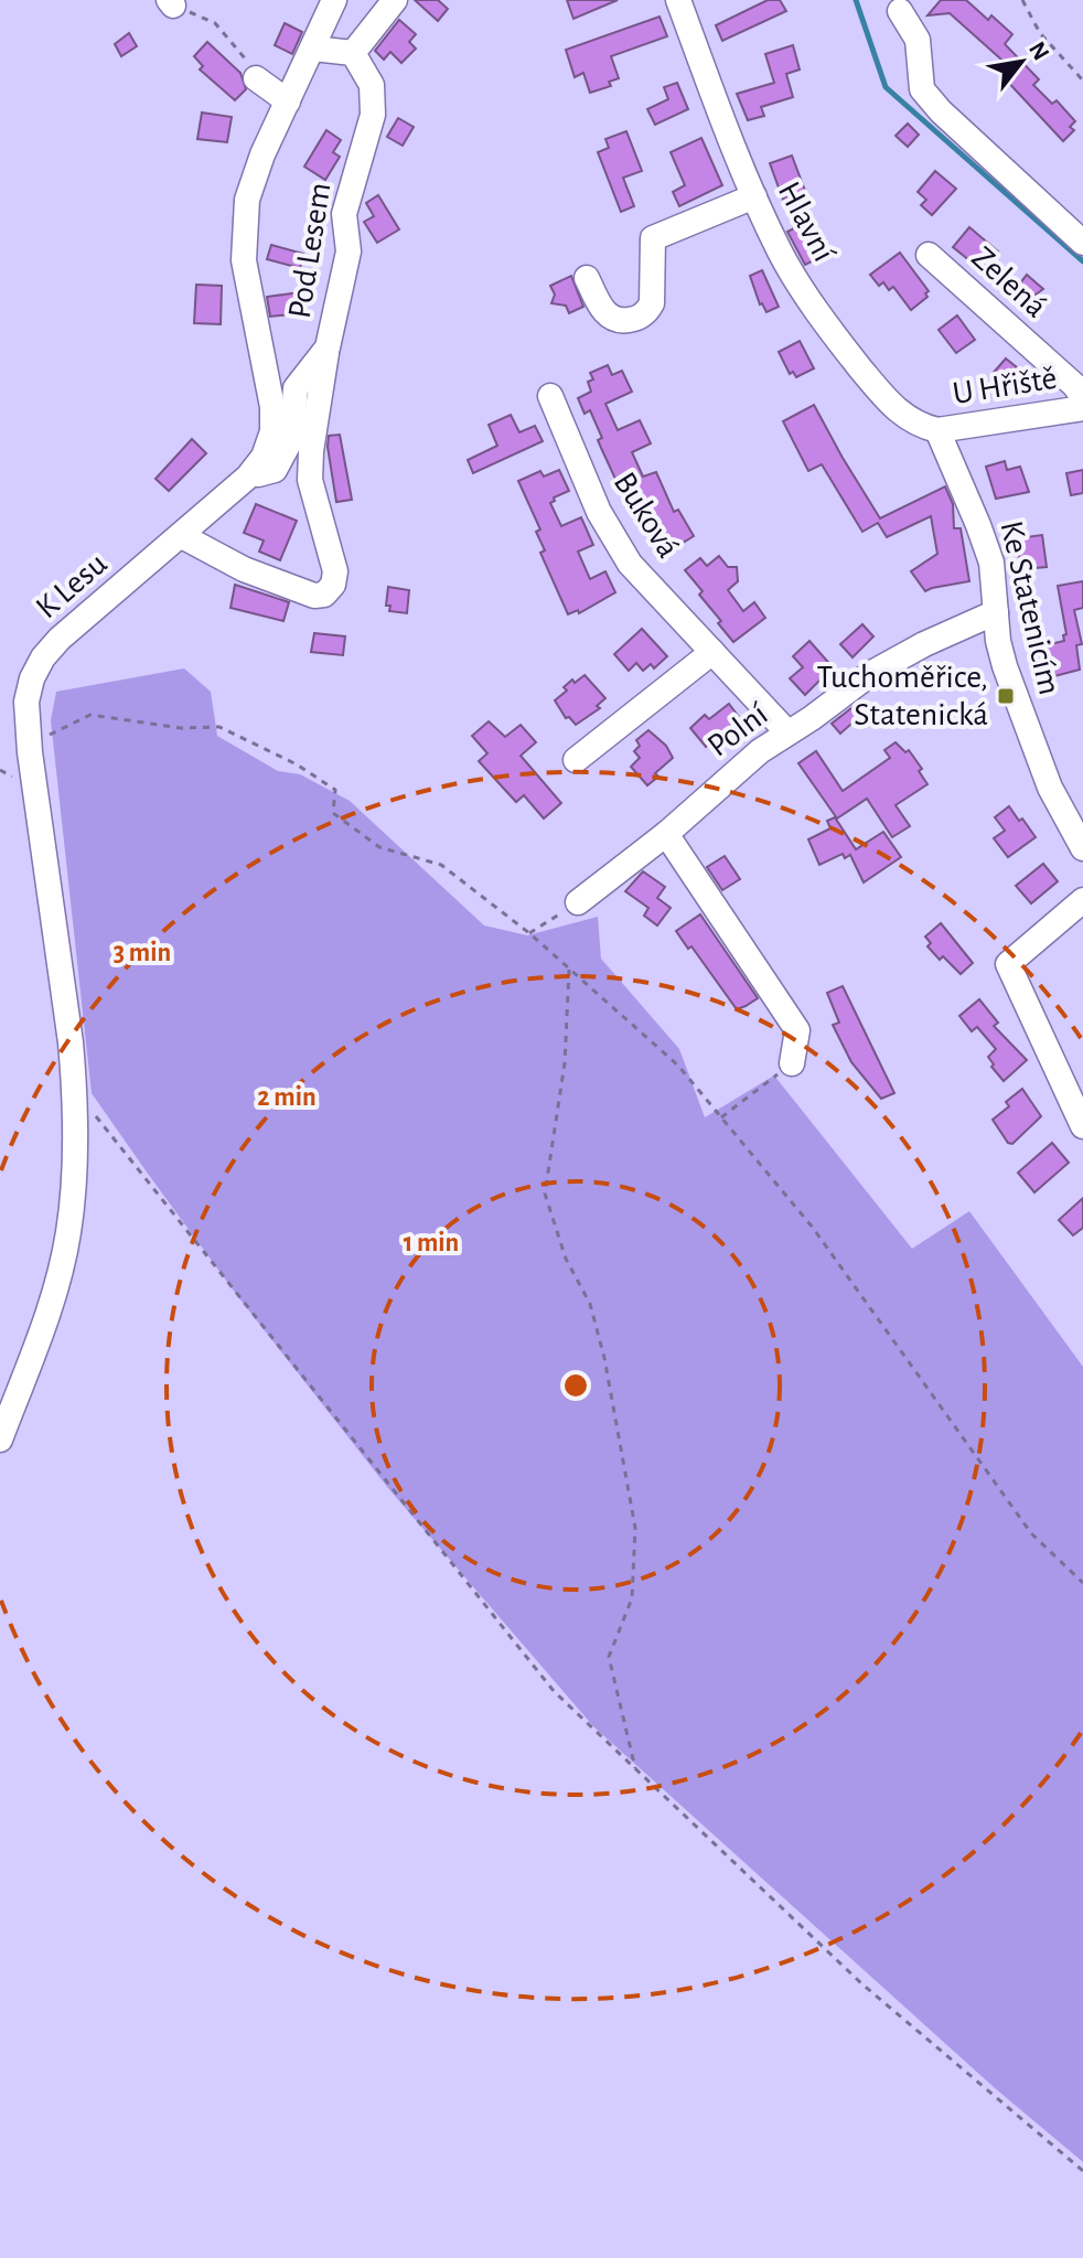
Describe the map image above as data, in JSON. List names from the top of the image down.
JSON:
{
  "streets": {
    "street": [
      "Hlavní",
      "Pod Lesem",
      "Zelená",
      "U Hřiště",
      "Buková",
      "K Lesu",
      "Ke Statenicím",
      "Polní"
    ]
  },
  "crossings": [
    ["Hlavní", "U Hřiště"],
    ["Hlavní", "Ke Statenicím"],
    ["Pod Lesem", "K Lesu"],
    ["U Hřiště", "Ke Statenicím"],
    ["Buková", "Polní"],
    ["Ke Statenicím", "Polní"]
  ],
  "places": {
    "transit": ["Tuchoměřice, Statenická"]
  },
  "north": "top right",
  "rings": ["3 min", "2 min", "1 min"]
}
